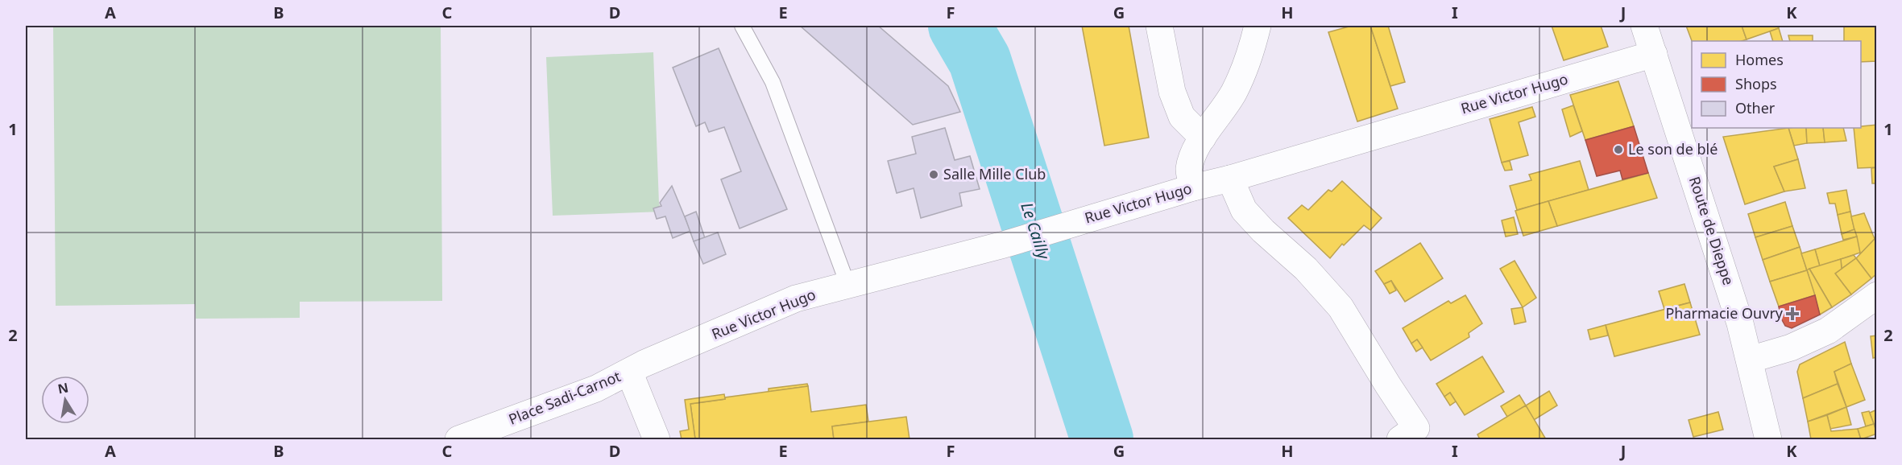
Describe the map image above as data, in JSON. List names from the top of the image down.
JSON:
{
  "streets": {
    "street": ["Rue Victor Hugo", "Route de Dieppe", "Place Sadi-Carnot"]
  },
  "crossings": [
    ["Rue Victor Hugo", "Route de Dieppe"],
    ["Rue Victor Hugo", "Place Sadi-Carnot"]
  ],
  "water": ["Le Cailly"],
  "places": {
    "other": ["Le son de blé", "Salle Mille Club"],
    "health": ["Pharmacie Ouvry"]
  },
  "legend": ["Homes", "Shops", "Other"],
  "north": "top",
  "grid": {
    "columns": [
      "A",
      "B",
      "C",
      "D",
      "E",
      "F",
      "G",
      "H",
      "I",
      "J",
      "K"
    ],
    "rows": ["1", "2"]
  }
}
